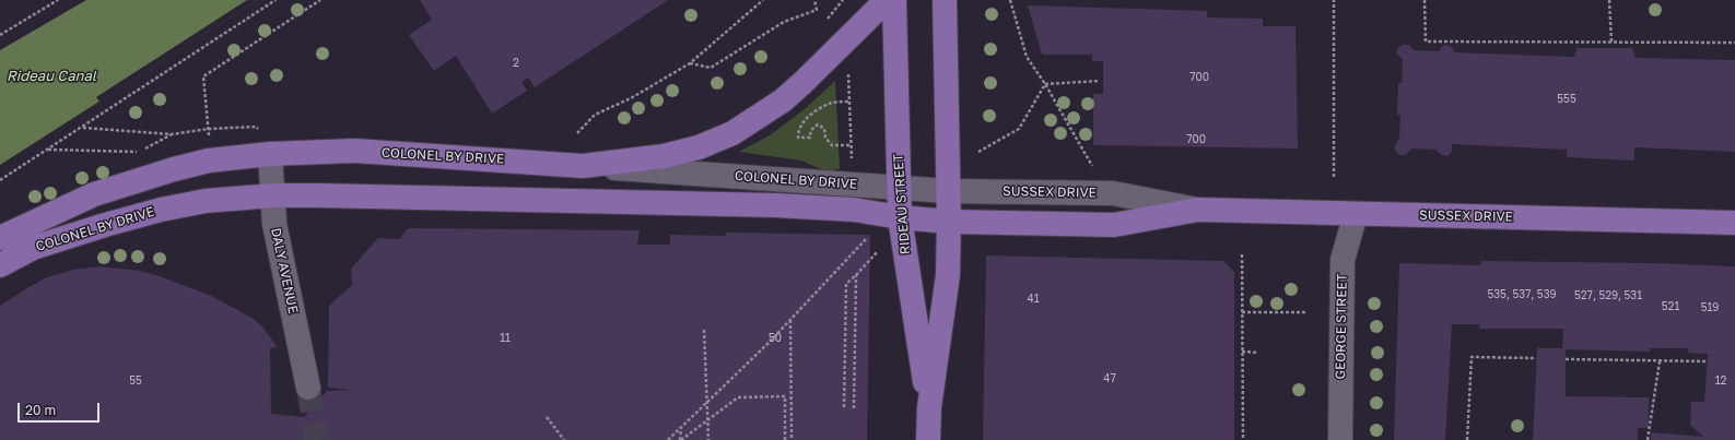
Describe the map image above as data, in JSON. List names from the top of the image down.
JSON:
{
  "streets": {
    "main road": ["COLONEL BY DRIVE", "SUSSEX DRIVE", "RIDEAU STREET"],
    "street": ["DALY AVENUE", "GEORGE STREET"]
  },
  "crossings": [
    ["COLONEL BY DRIVE", "SUSSEX DRIVE"],
    ["COLONEL BY DRIVE", "RIDEAU STREET"],
    ["COLONEL BY DRIVE", "DALY AVENUE"],
    ["SUSSEX DRIVE", "RIDEAU STREET"],
    ["SUSSEX DRIVE", "GEORGE STREET"]
  ],
  "water": ["Rideau Canal"],
  "house_numbers": [
    "2",
    "700",
    "555",
    "700",
    "535, 537, 539",
    "527, 529, 531",
    "41",
    "521",
    "519",
    "11",
    "50",
    "47",
    "55",
    "12"
  ],
  "scale_bar": "20 m"
}
